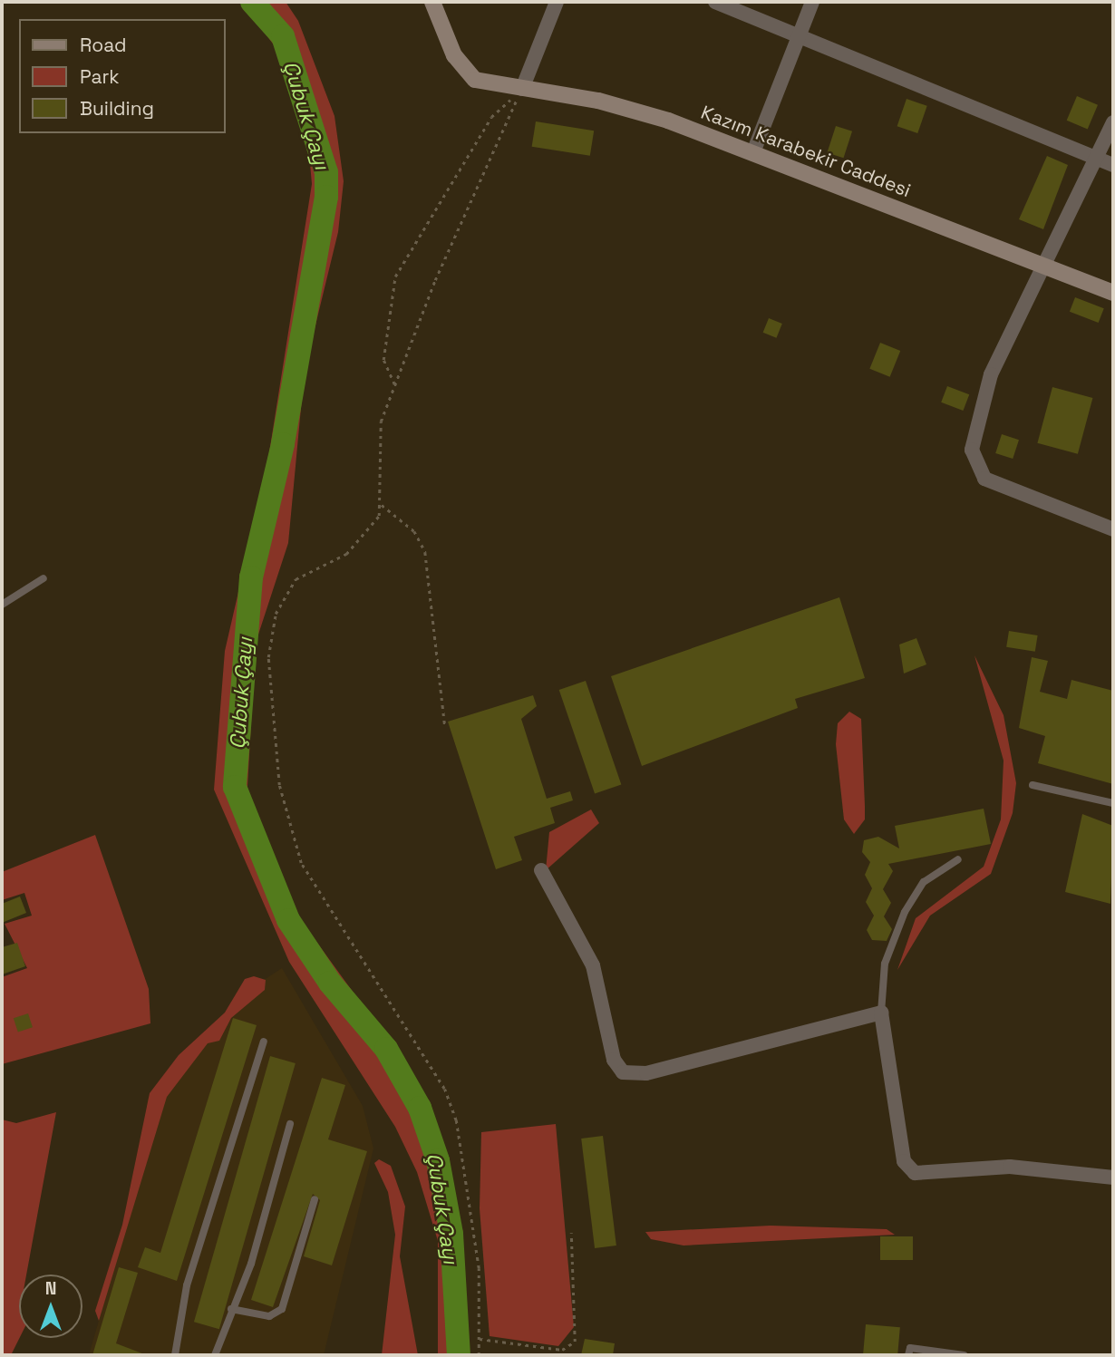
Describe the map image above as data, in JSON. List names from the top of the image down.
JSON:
{
  "streets": {
    "street": ["Kazım Karabekir Caddesi"]
  },
  "water": ["Çubuk Çayı"],
  "legend": ["Road", "Park", "Building"],
  "north": "top"
}
